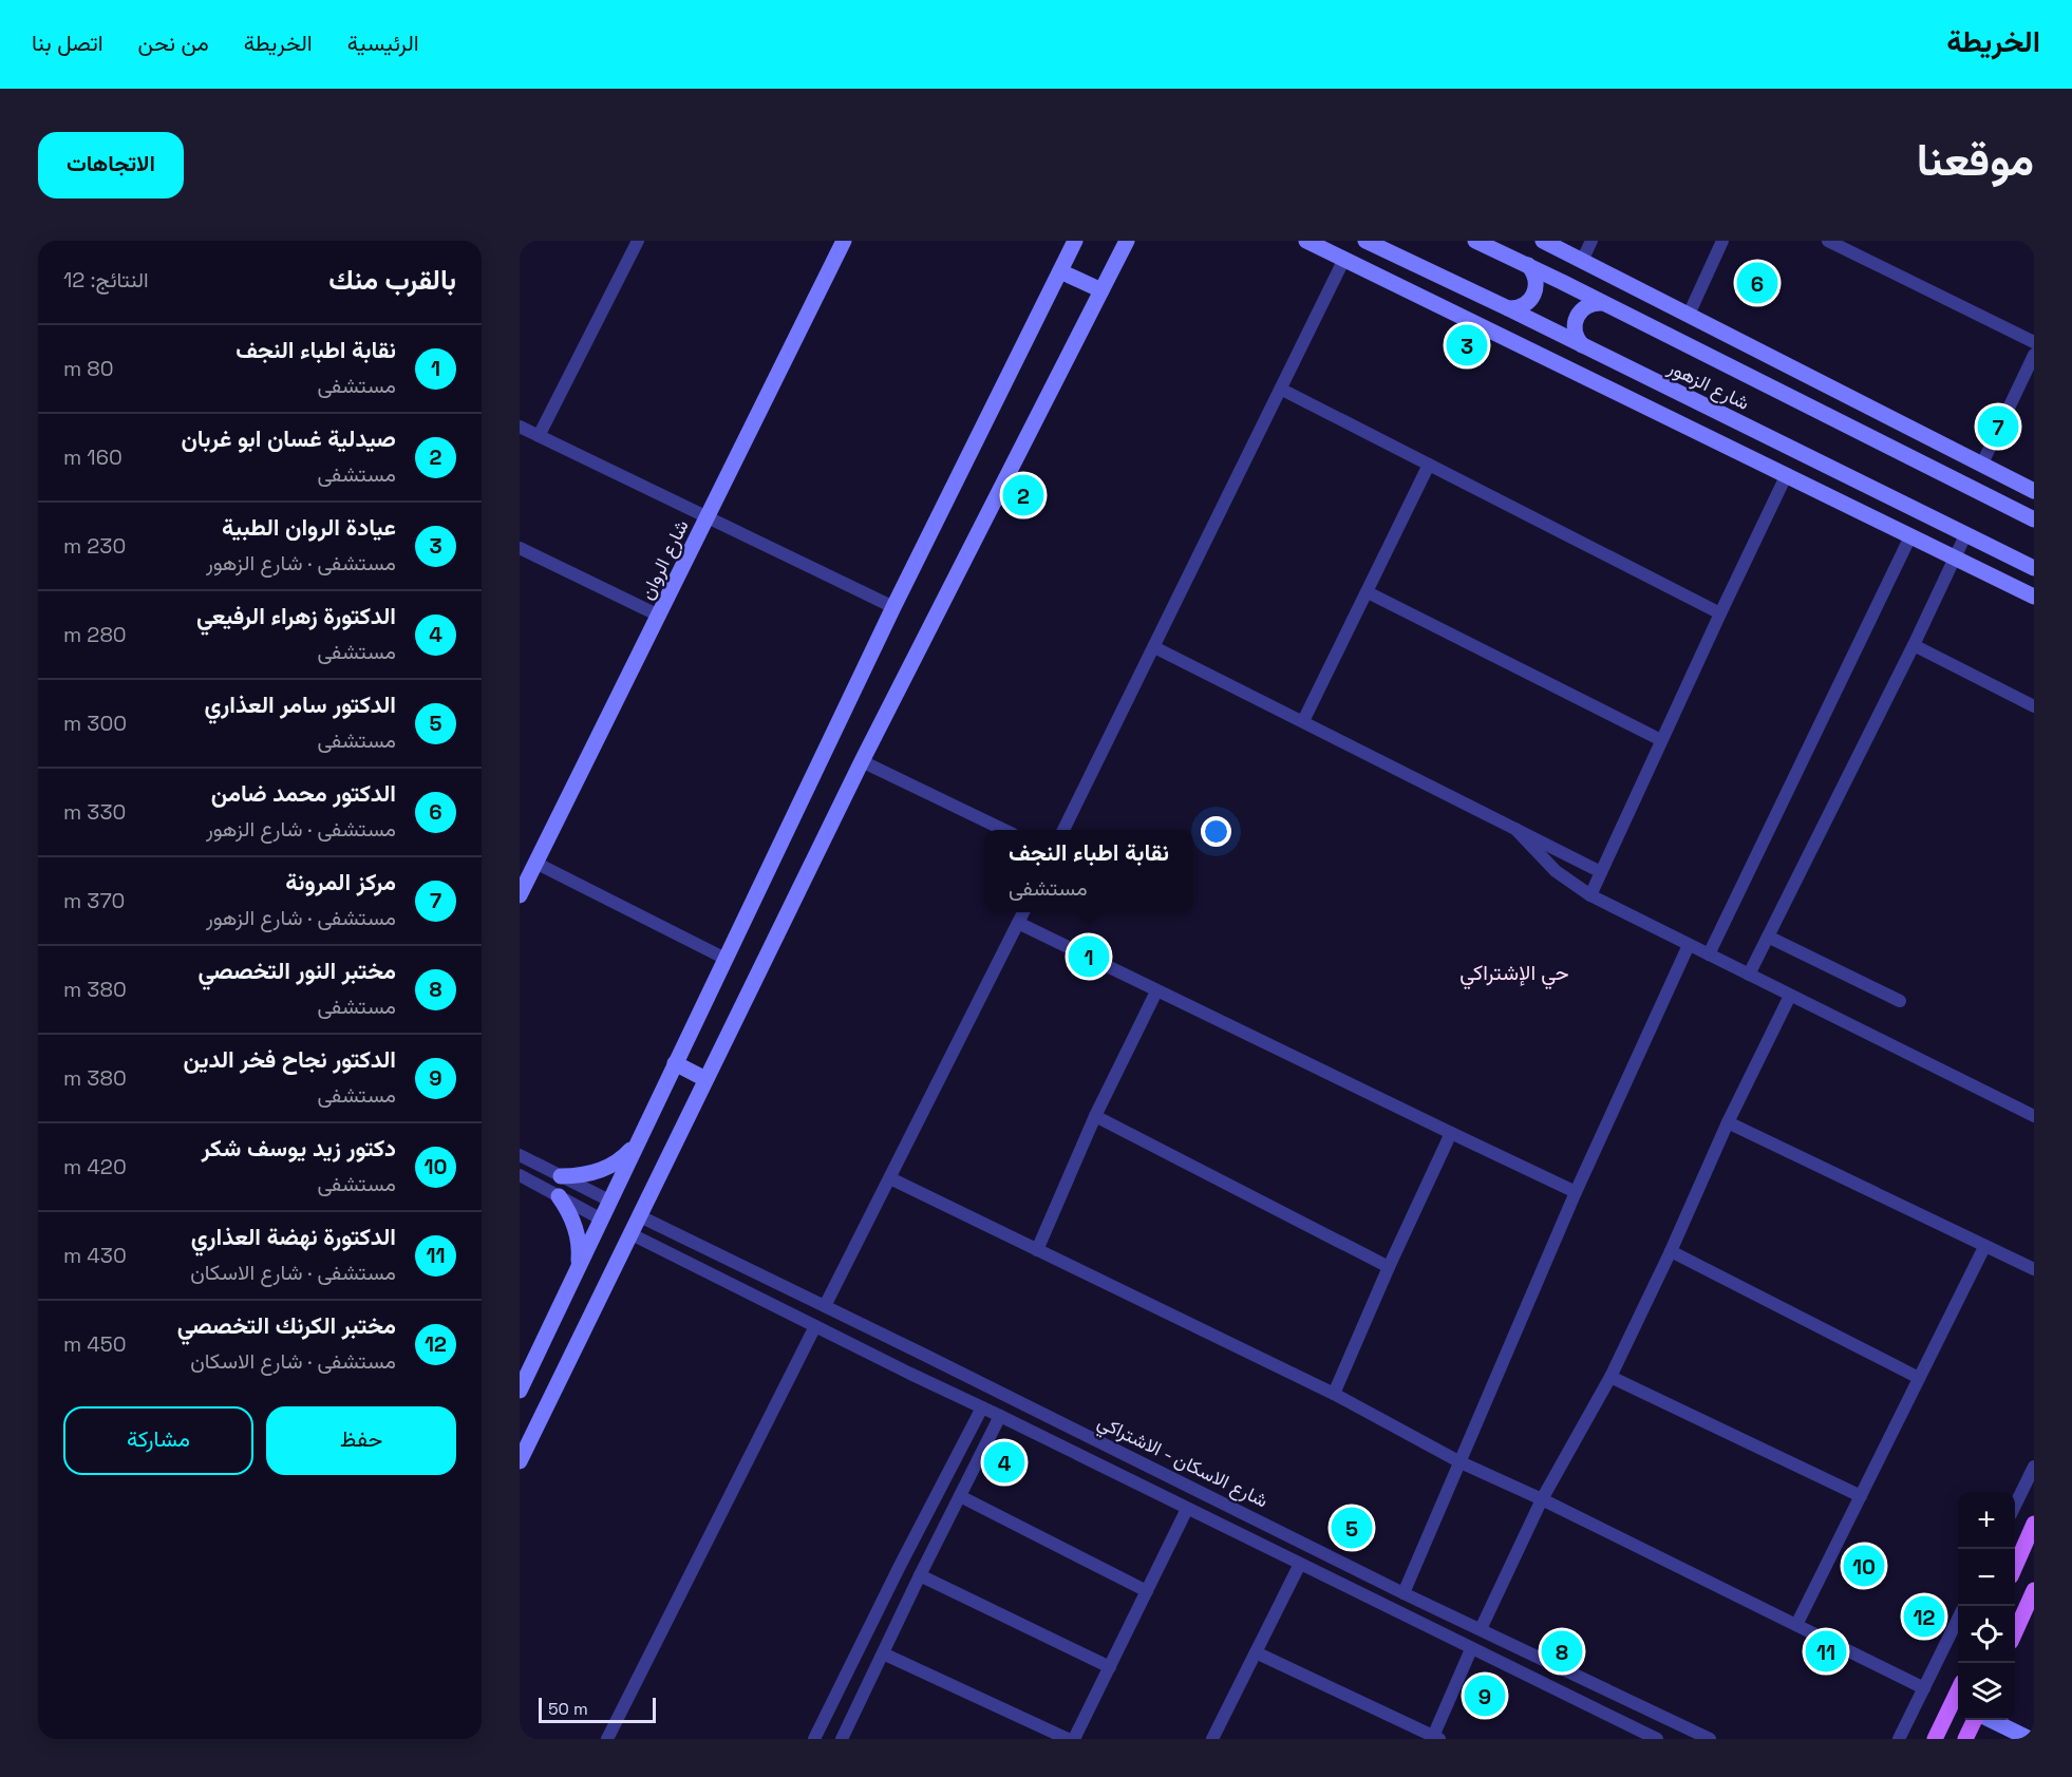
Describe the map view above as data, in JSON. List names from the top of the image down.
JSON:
{
  "streets": {
    "main road": ["شارع الزهور", "شارع الروان"],
    "street": ["شارع الاسكان - الاشتراكي"]
  },
  "districts": ["حي الإشتراكي"],
  "scale_bar": "50 m",
  "page": {
    "header": "الخريطة",
    "nav": [
      "الرئيسية",
      "الخريطة",
      "من نحن",
      "اتصل بنا"
    ],
    "title": "موقعنا",
    "buttons": [
      "الاتجاهات",
      ["حفظ", "مشاركة"]
    ],
    "heading": ["بالقرب منك", "النتائج: 12"],
    "pins": [
      "6",
      "3",
      "7",
      "2",
      "1",
      "4",
      "5",
      "10",
      "12",
      "8",
      "11",
      "9"
    ],
    "list": [
      {
        "mark": "1",
        "name": "نقابة اطباء النجف",
        "note": "مستشفى",
        "value": "80 m"
      },
      {
        "mark": "2",
        "name": "صيدلية غسان ابو غربان",
        "note": "مستشفى",
        "value": "160 m"
      },
      {
        "mark": "3",
        "name": "عيادة الروان الطبية",
        "note": "مستشفى · شارع الزهور",
        "value": "230 m"
      },
      {
        "mark": "4",
        "name": "الدكتورة زهراء الرفيعي",
        "note": "مستشفى",
        "value": "280 m"
      },
      {
        "mark": "5",
        "name": "الدكتور سامر العذاري",
        "note": "مستشفى",
        "value": "300 m"
      },
      {
        "mark": "6",
        "name": "الدكتور محمد ضامن",
        "note": "مستشفى · شارع الزهور",
        "value": "330 m"
      },
      {
        "mark": "7",
        "name": "مركز المرونة",
        "note": "مستشفى · شارع الزهور",
        "value": "370 m"
      },
      {
        "mark": "8",
        "name": "مختبر النور التخصصي",
        "note": "مستشفى",
        "value": "380 m"
      },
      {
        "mark": "9",
        "name": "الدكتور نجاح فخر الدين",
        "note": "مستشفى",
        "value": "380 m"
      },
      {
        "mark": "10",
        "name": "دكتور زيد يوسف شكر",
        "note": "مستشفى",
        "value": "420 m"
      },
      {
        "mark": "11",
        "name": "الدكتورة نهضة العذاري",
        "note": "مستشفى · شارع الاسكان",
        "value": "430 m"
      },
      {
        "mark": "12",
        "name": "مختبر الكرنك التخصصي",
        "note": "مستشفى · شارع الاسكان",
        "value": "450 m"
      }
    ],
    "popup": ["نقابة اطباء النجف", "مستشفى"],
    "map_buttons": ["+", "−"],
    "scale": "50 m"
  }
}
